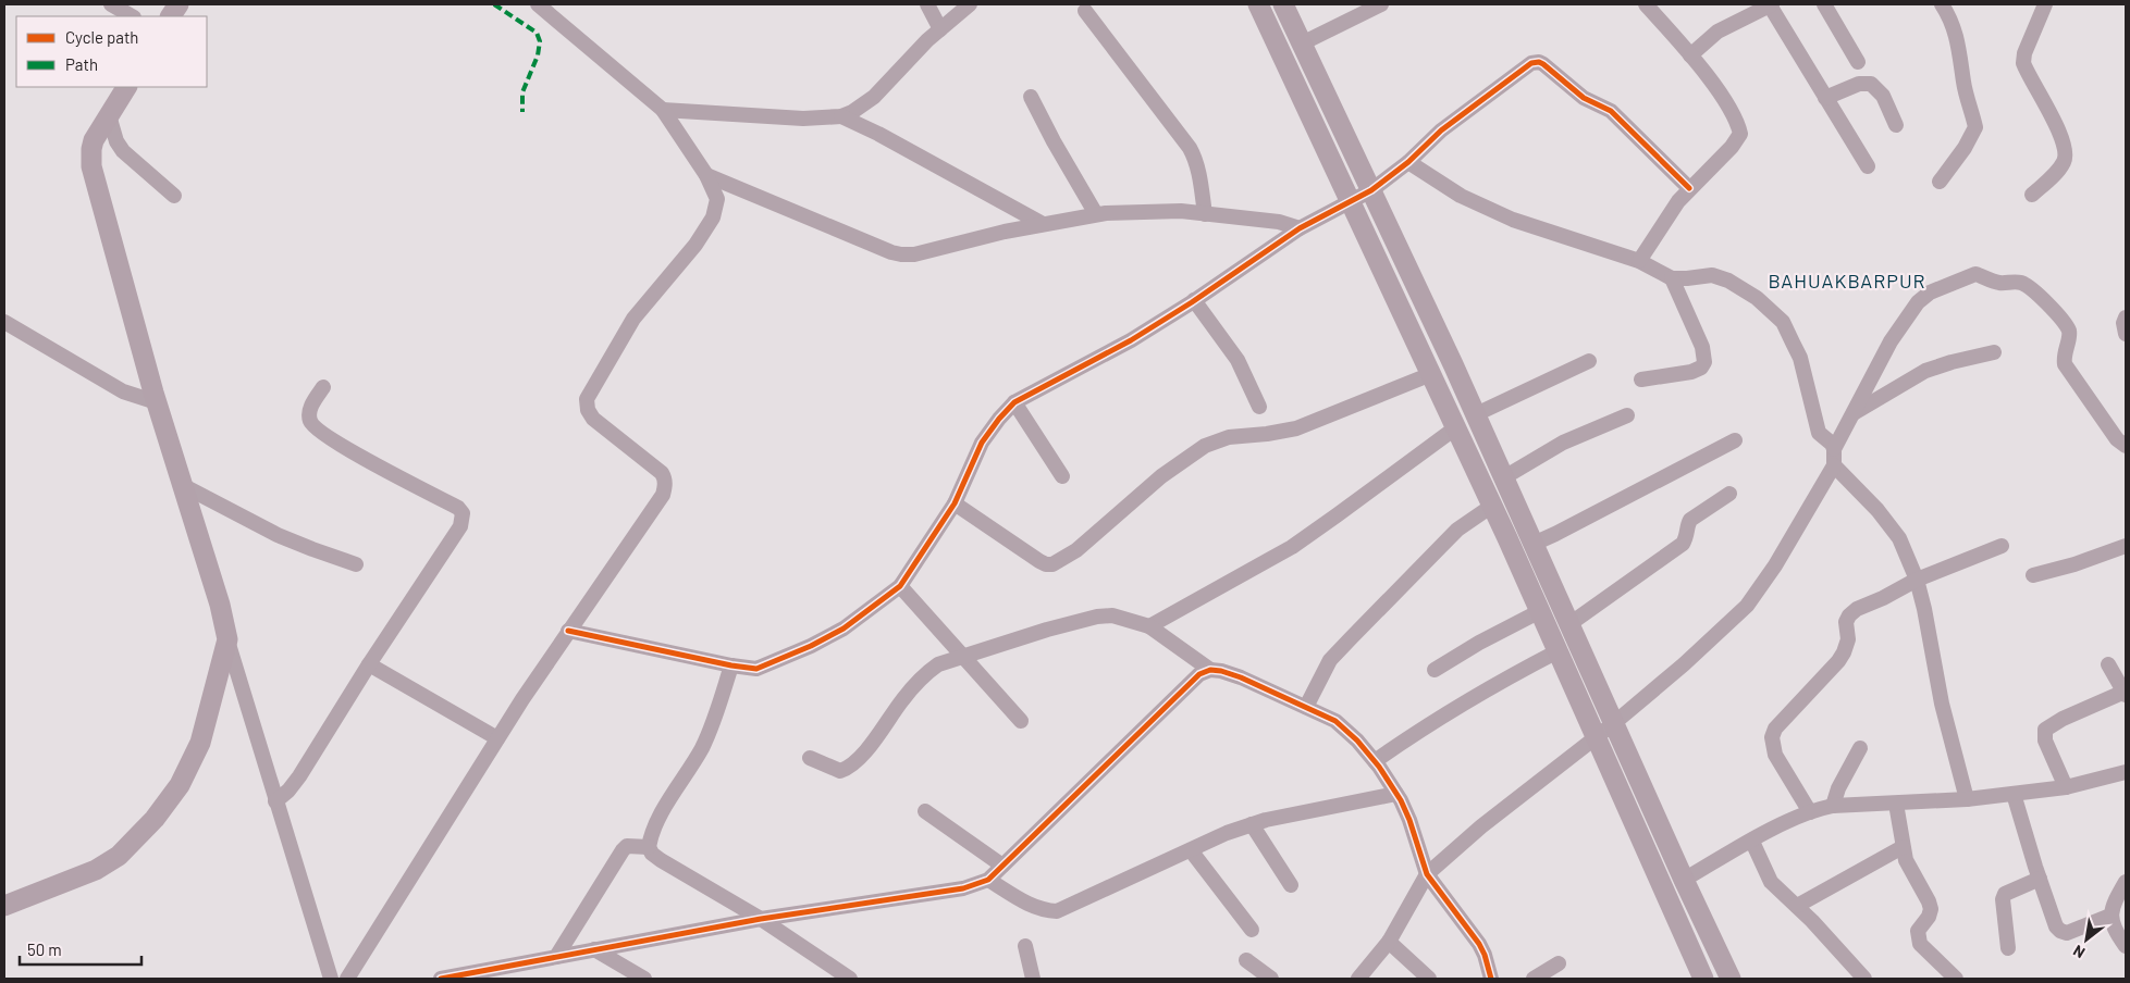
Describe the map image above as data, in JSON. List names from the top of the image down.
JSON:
{
  "districts": ["BAHUAKBARPUR"],
  "legend": ["Cycle path", "Path"],
  "scale_bar": "50 m",
  "north": "bottom left"
}
